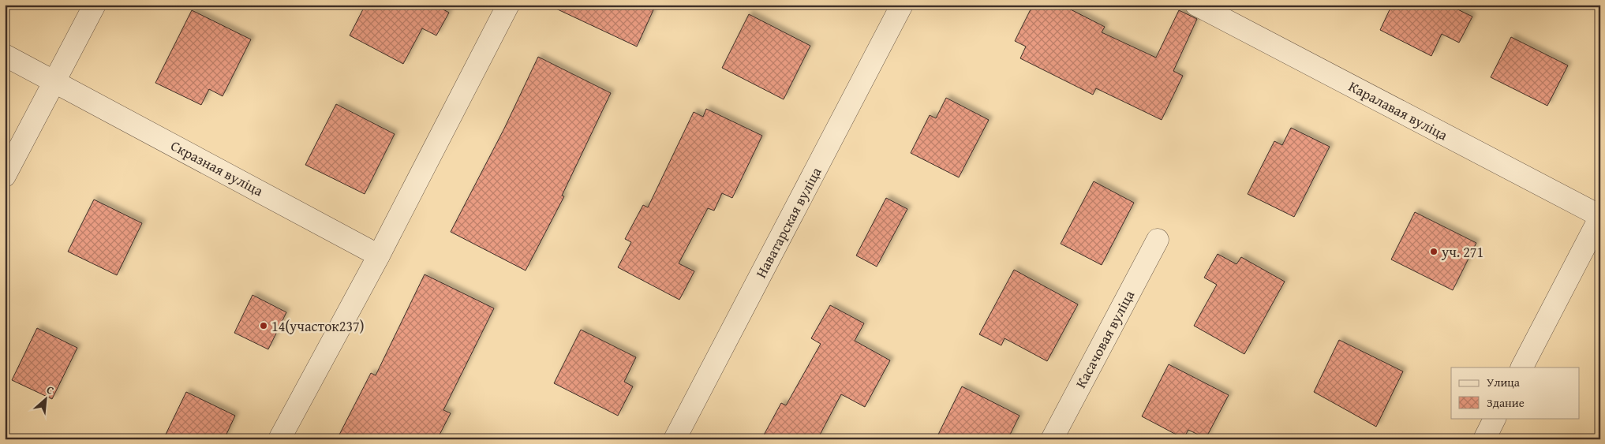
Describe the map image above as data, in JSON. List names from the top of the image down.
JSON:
{
  "streets": {
    "street": [
      "Каралавая вуліца",
      "Скразная вуліца",
      "Наватарская вуліца",
      "Касачовая вуліца"
    ]
  },
  "places": ["уч. 271", "14(участок237)"],
  "legend": ["Улица", "Здание"],
  "north": "top right"
}
